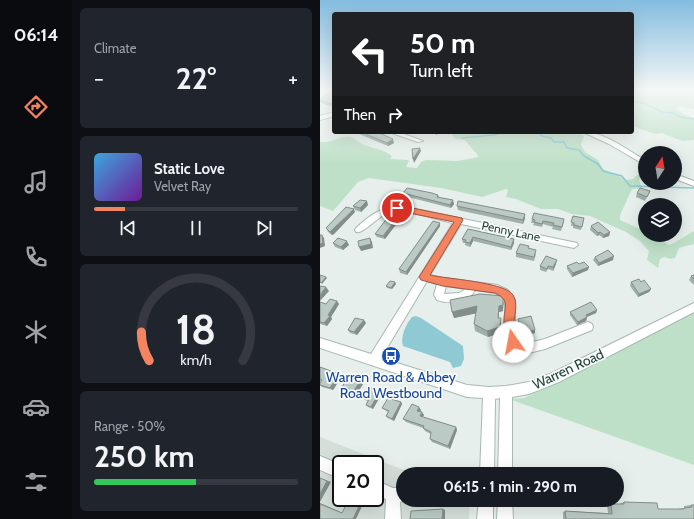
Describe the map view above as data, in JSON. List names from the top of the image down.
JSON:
{
  "streets": {
    "street": ["Penny Lane", "Warren Road"]
  },
  "places": {
    "bus stop": ["Warren Road & Abbey Road Westbound"]
  },
  "north": "top",
  "page": {
    "tabs": "06:14",
    "tile": [
      "Climate",
      ["Range · 50%", "250 km"]
    ],
    "turn": ["50 m", "Turn left"],
    "heat": ["−", "22°", "+"],
    "then": "Then",
    "song": ["Static Love", "Velvet Ray"],
    "limit": "20",
    "trip": "06:15 · 1 min · 290 m",
    "gauge": ["18", "km/h"]
  }
}
